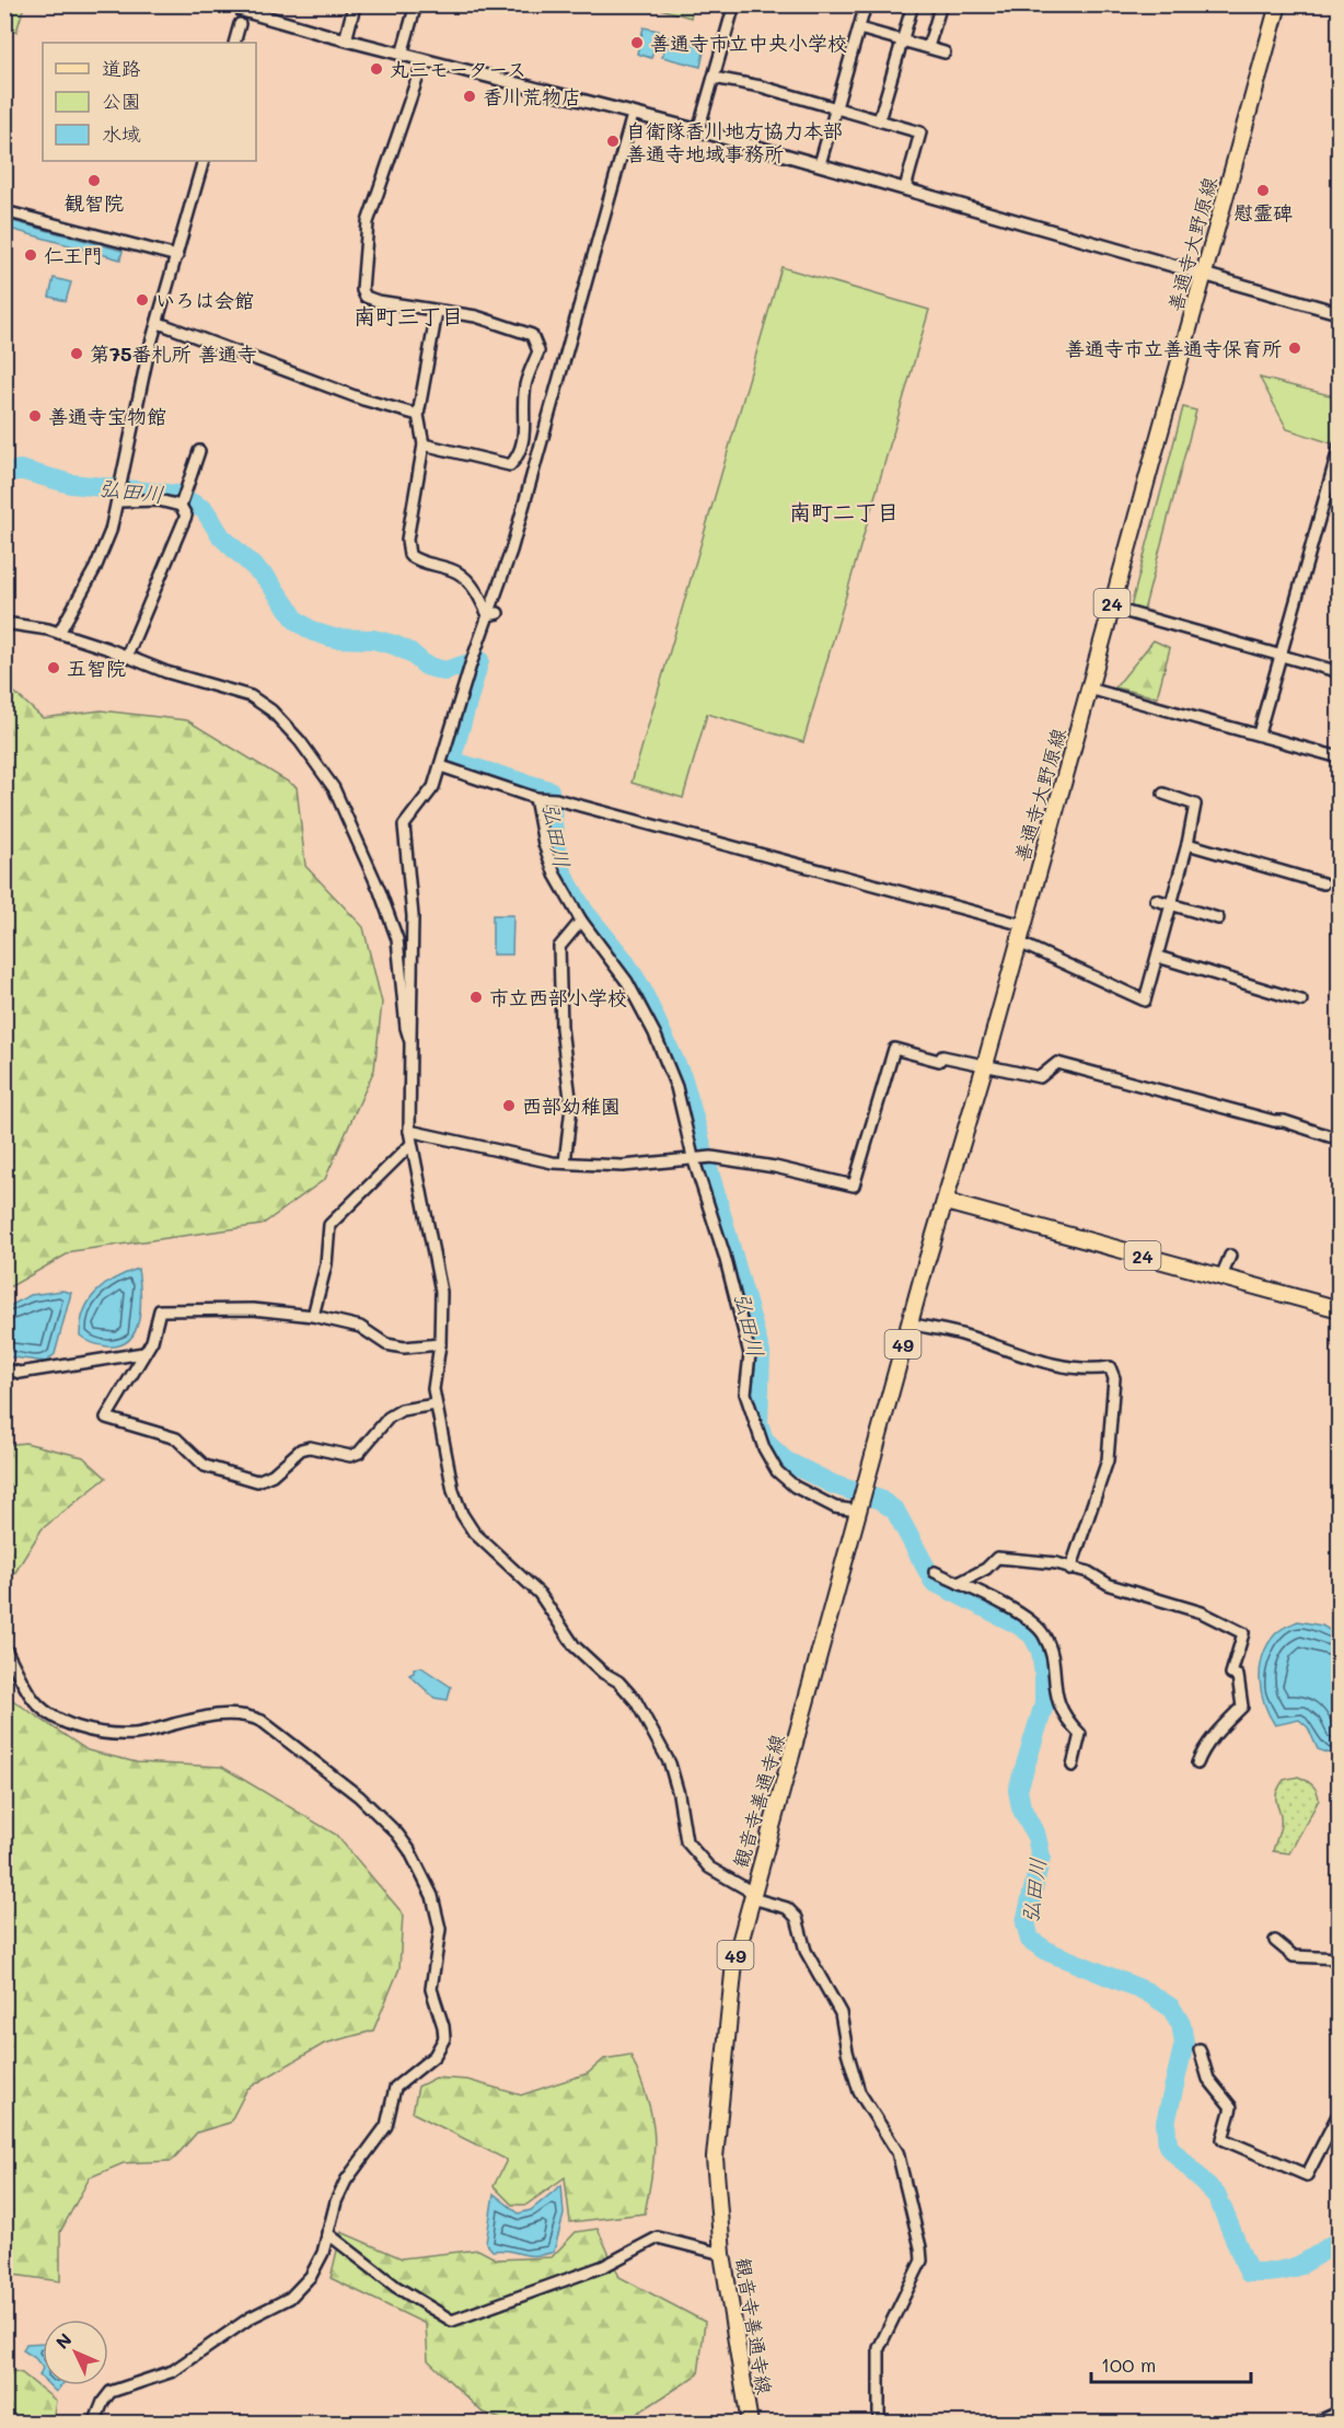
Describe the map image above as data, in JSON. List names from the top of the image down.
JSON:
{
  "streets": {
    "main road": [
      "善通寺大野原線",
      "24",
      "49",
      "観音寺善通寺線"
    ]
  },
  "crossings": [
    ["善通寺大野原線", "24"],
    ["善通寺大野原線", "観音寺善通寺線"],
    ["24", "観音寺善通寺線"]
  ],
  "districts": ["南町三丁目", "南町二丁目"],
  "water": ["弘田川"],
  "places": [
    "善通寺市立中央小学校",
    "丸三モータース",
    "香川荒物店",
    "自衛隊香川地方協力本部 善通寺地域事務所",
    "観智院",
    "慰霊碑",
    "仁王門",
    "いろは会館",
    "善通寺市立善通寺保育所",
    "第75番札所 善通寺",
    "善通寺宝物館",
    "五智院",
    "市立西部小学校",
    "西部幼稚園"
  ],
  "legend": ["道路", "公園", "水域"],
  "scale_bar": "100 m",
  "north": "top left"
}
